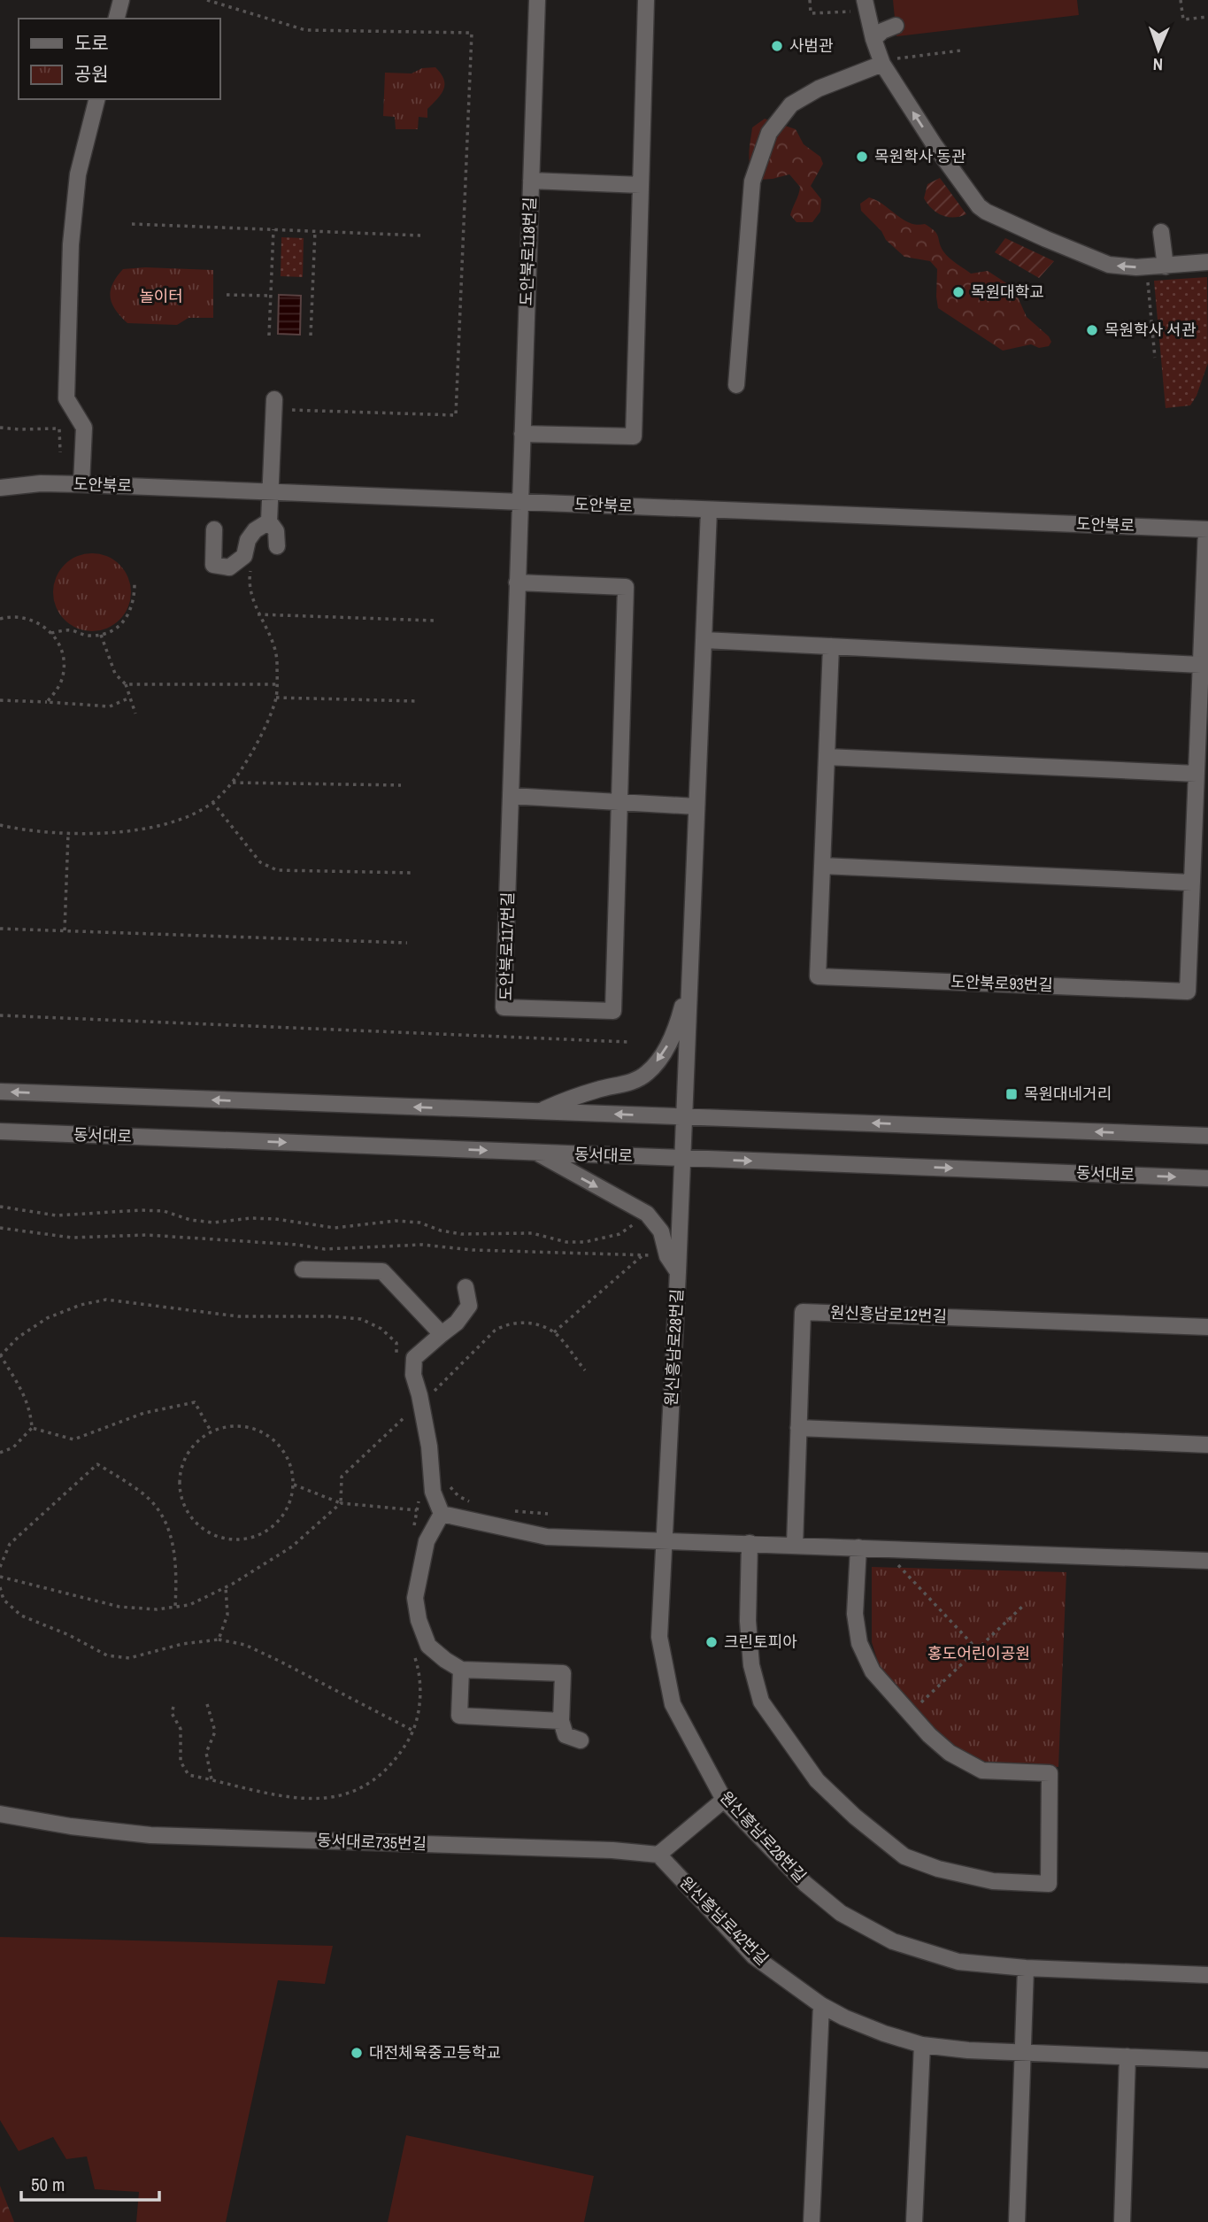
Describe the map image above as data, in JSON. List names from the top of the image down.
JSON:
{
  "streets": {
    "street": [
      "도안북로118번길",
      "도안북로",
      "도안북로117번길",
      "도안북로93번길",
      "동서대로",
      "원신흥남로12번길",
      "원신흥남로28번길",
      "동서대로735번길",
      "원신흥남로42번길"
    ]
  },
  "crossings": [
    ["도안북로118번길", "도안북로"],
    ["도안북로118번길", "도안북로117번길"],
    ["도안북로", "도안북로117번길"],
    ["도안북로", "도안북로93번길"],
    ["동서대로", "원신흥남로28번길"],
    ["동서대로735번길", "원신흥남로42번길"]
  ],
  "parks": ["놀이터", "홍도어린이공원"],
  "places": {
    "other": [
      "사범관",
      "목원학사 동관",
      "목원대학교",
      "목원학사 서관",
      "크린토피아",
      "대전체육중고등학교"
    ],
    "transit": ["목원대네거리"]
  },
  "legend": ["도로", "공원"],
  "scale_bar": "50 m",
  "north": "bottom"
}
